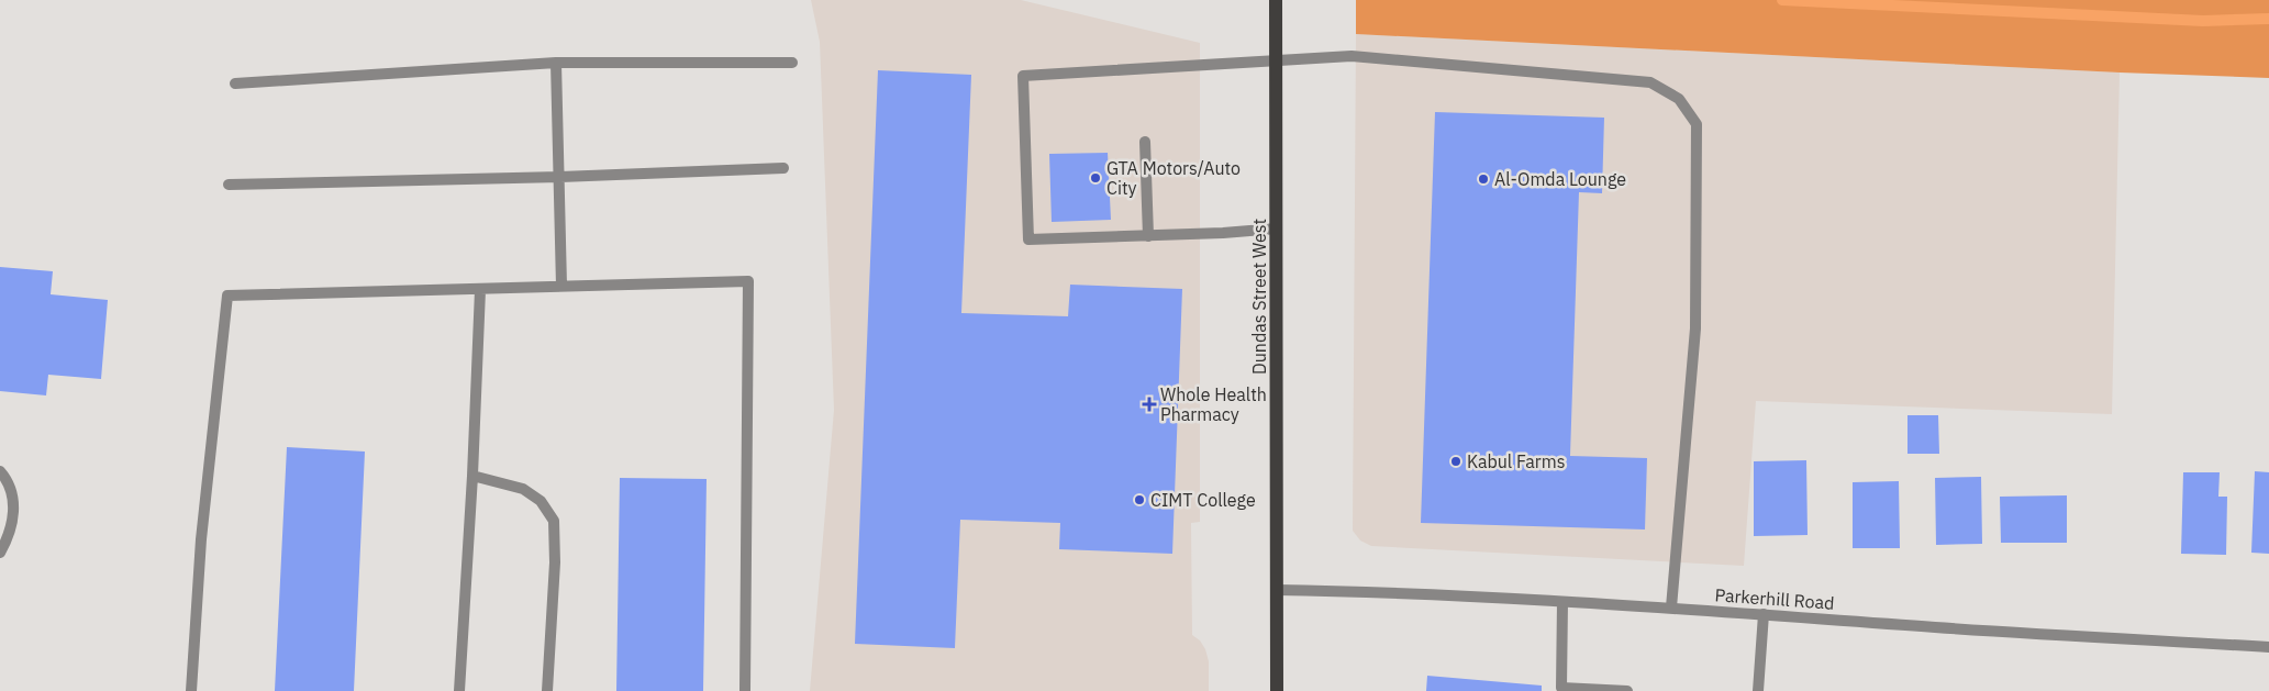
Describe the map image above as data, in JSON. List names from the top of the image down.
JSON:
{
  "streets": {
    "main road": ["Dundas Street West"],
    "street": ["Parkerhill Road"]
  },
  "crossings": [
    ["Dundas Street West", "Parkerhill Road"]
  ],
  "places": {
    "other": [
      "GTA Motors/Auto City",
      "Al-Omda Lounge",
      "Kabul Farms",
      "CIMT College"
    ],
    "health": ["Whole Health Pharmacy"]
  }
}
